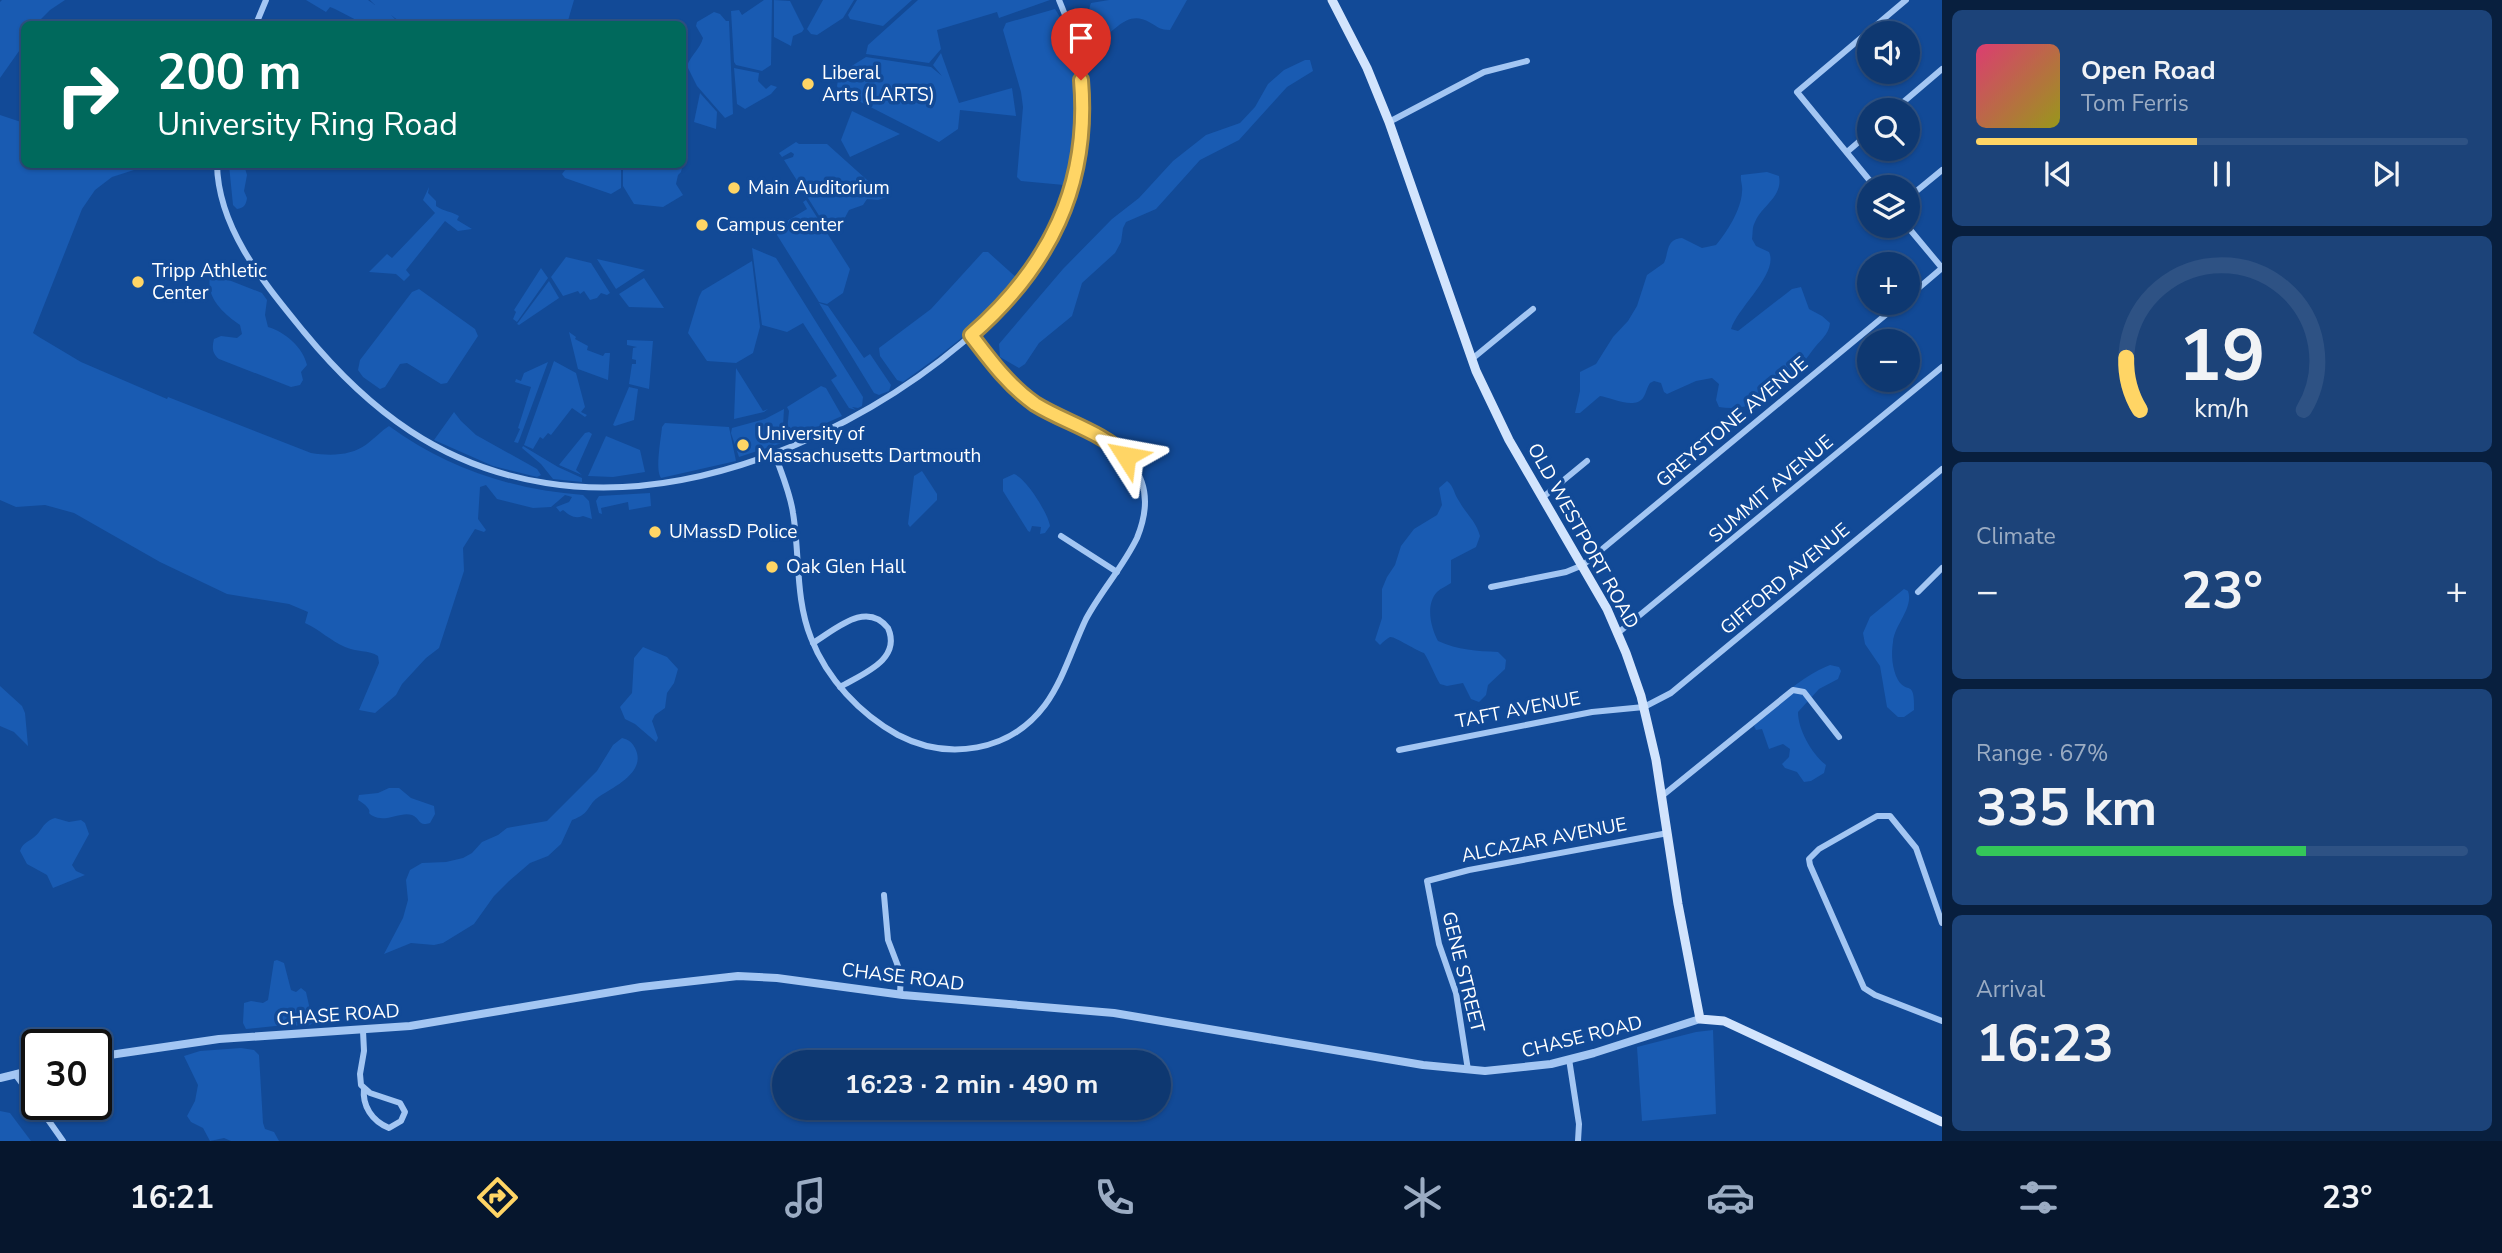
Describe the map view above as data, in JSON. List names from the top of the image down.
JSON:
{
  "streets": {
    "main road": ["OLD WESTPORT ROAD"],
    "street": [
      "GREYSTONE AVENUE",
      "SUMMIT AVENUE",
      "GIFFORD AVENUE",
      "TAFT AVENUE",
      "ALCAZAR AVENUE",
      "GENE STREET",
      "CHASE ROAD"
    ]
  },
  "crossings": [
    ["GREYSTONE AVENUE", "OLD WESTPORT ROAD"],
    ["SUMMIT AVENUE", "OLD WESTPORT ROAD"],
    ["OLD WESTPORT ROAD", "GIFFORD AVENUE"],
    ["OLD WESTPORT ROAD", "TAFT AVENUE"],
    ["OLD WESTPORT ROAD", "ALCAZAR AVENUE"],
    ["OLD WESTPORT ROAD", "CHASE ROAD"],
    ["GIFFORD AVENUE", "TAFT AVENUE"],
    ["ALCAZAR AVENUE", "GENE STREET"],
    ["GENE STREET", "CHASE ROAD"]
  ],
  "places": [
    "Liberal Arts (LARTS)",
    "Main Auditorium",
    "Campus center",
    "Tripp Athletic Center",
    "University of Massachusetts Dartmouth",
    "UMassD Police",
    "Oak Glen Hall"
  ],
  "page": {
    "map_buttons": ["+", "−"],
    "turn": ["200 m", "University Ring Road"],
    "song": ["Open Road", "Tom Ferris"],
    "tile": [
      "Climate",
      ["Range · 67%", "335 km"],
      ["Arrival", "16:23"]
    ],
    "heat": ["−", "23°", "+"],
    "limit": "30",
    "trip": "16:23 · 2 min · 490 m",
    "tabs": ["16:21", "23°"],
    "gauge": ["19", "km/h"]
  }
}
